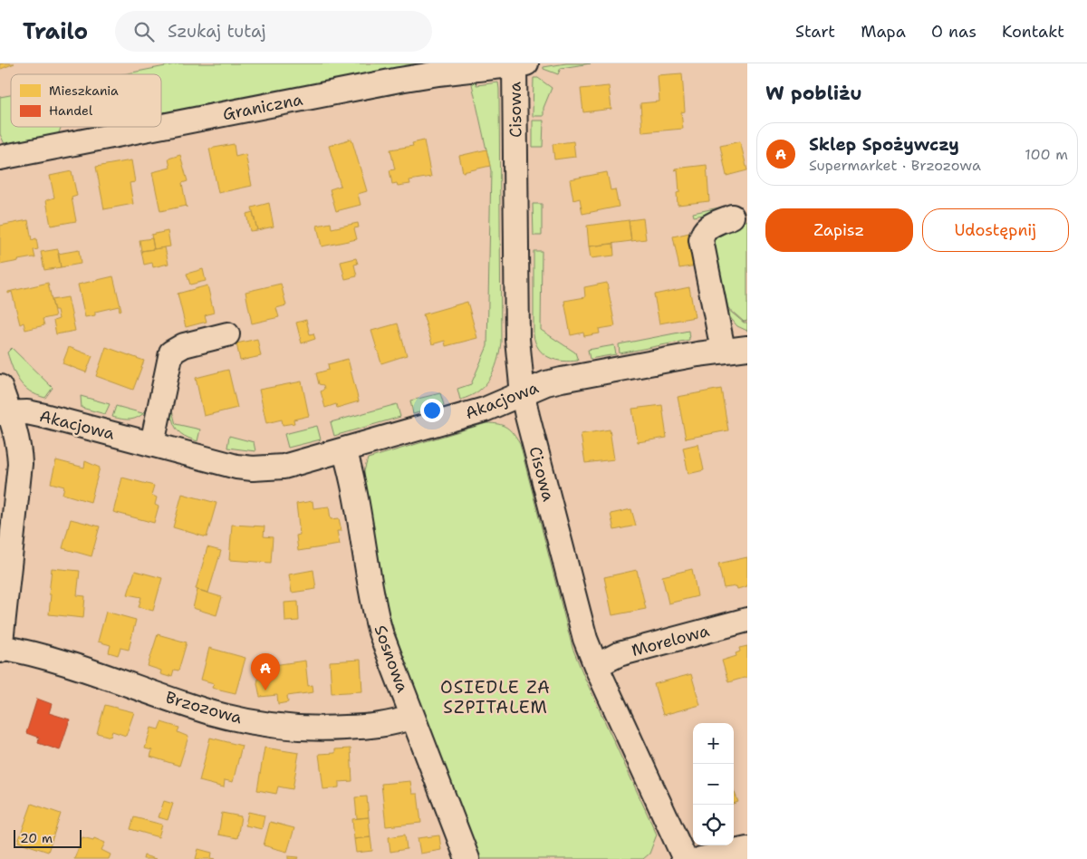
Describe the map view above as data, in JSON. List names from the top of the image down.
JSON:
{
  "streets": {
    "street": [
      "Graniczna",
      "Cisowa",
      "Akacjowa",
      "Morelowa",
      "Sosnowa",
      "Brzozowa"
    ]
  },
  "crossings": [
    ["Graniczna", "Cisowa"],
    ["Cisowa", "Akacjowa"],
    ["Cisowa", "Morelowa"],
    ["Akacjowa", "Sosnowa"],
    ["Sosnowa", "Brzozowa"]
  ],
  "districts": ["OSIEDLE ZA SZPITALEM"],
  "legend": ["Mieszkania", "Handel"],
  "scale_bar": "20 m",
  "page": {
    "header": "Trailo",
    "search": "Szukaj tutaj",
    "nav": [
      "Start",
      "Mapa",
      "O nas",
      "Kontakt"
    ],
    "heading": "W pobliżu",
    "list": [
      {
        "mark": "A",
        "name": "Sklep Spożywczy",
        "note": "Supermarket · Brzozowa",
        "value": "100 m"
      }
    ],
    "buttons": ["Zapisz", "Udostępnij"],
    "pins": "A",
    "map_buttons": ["+", "−"],
    "scale": "20 m"
  }
}
